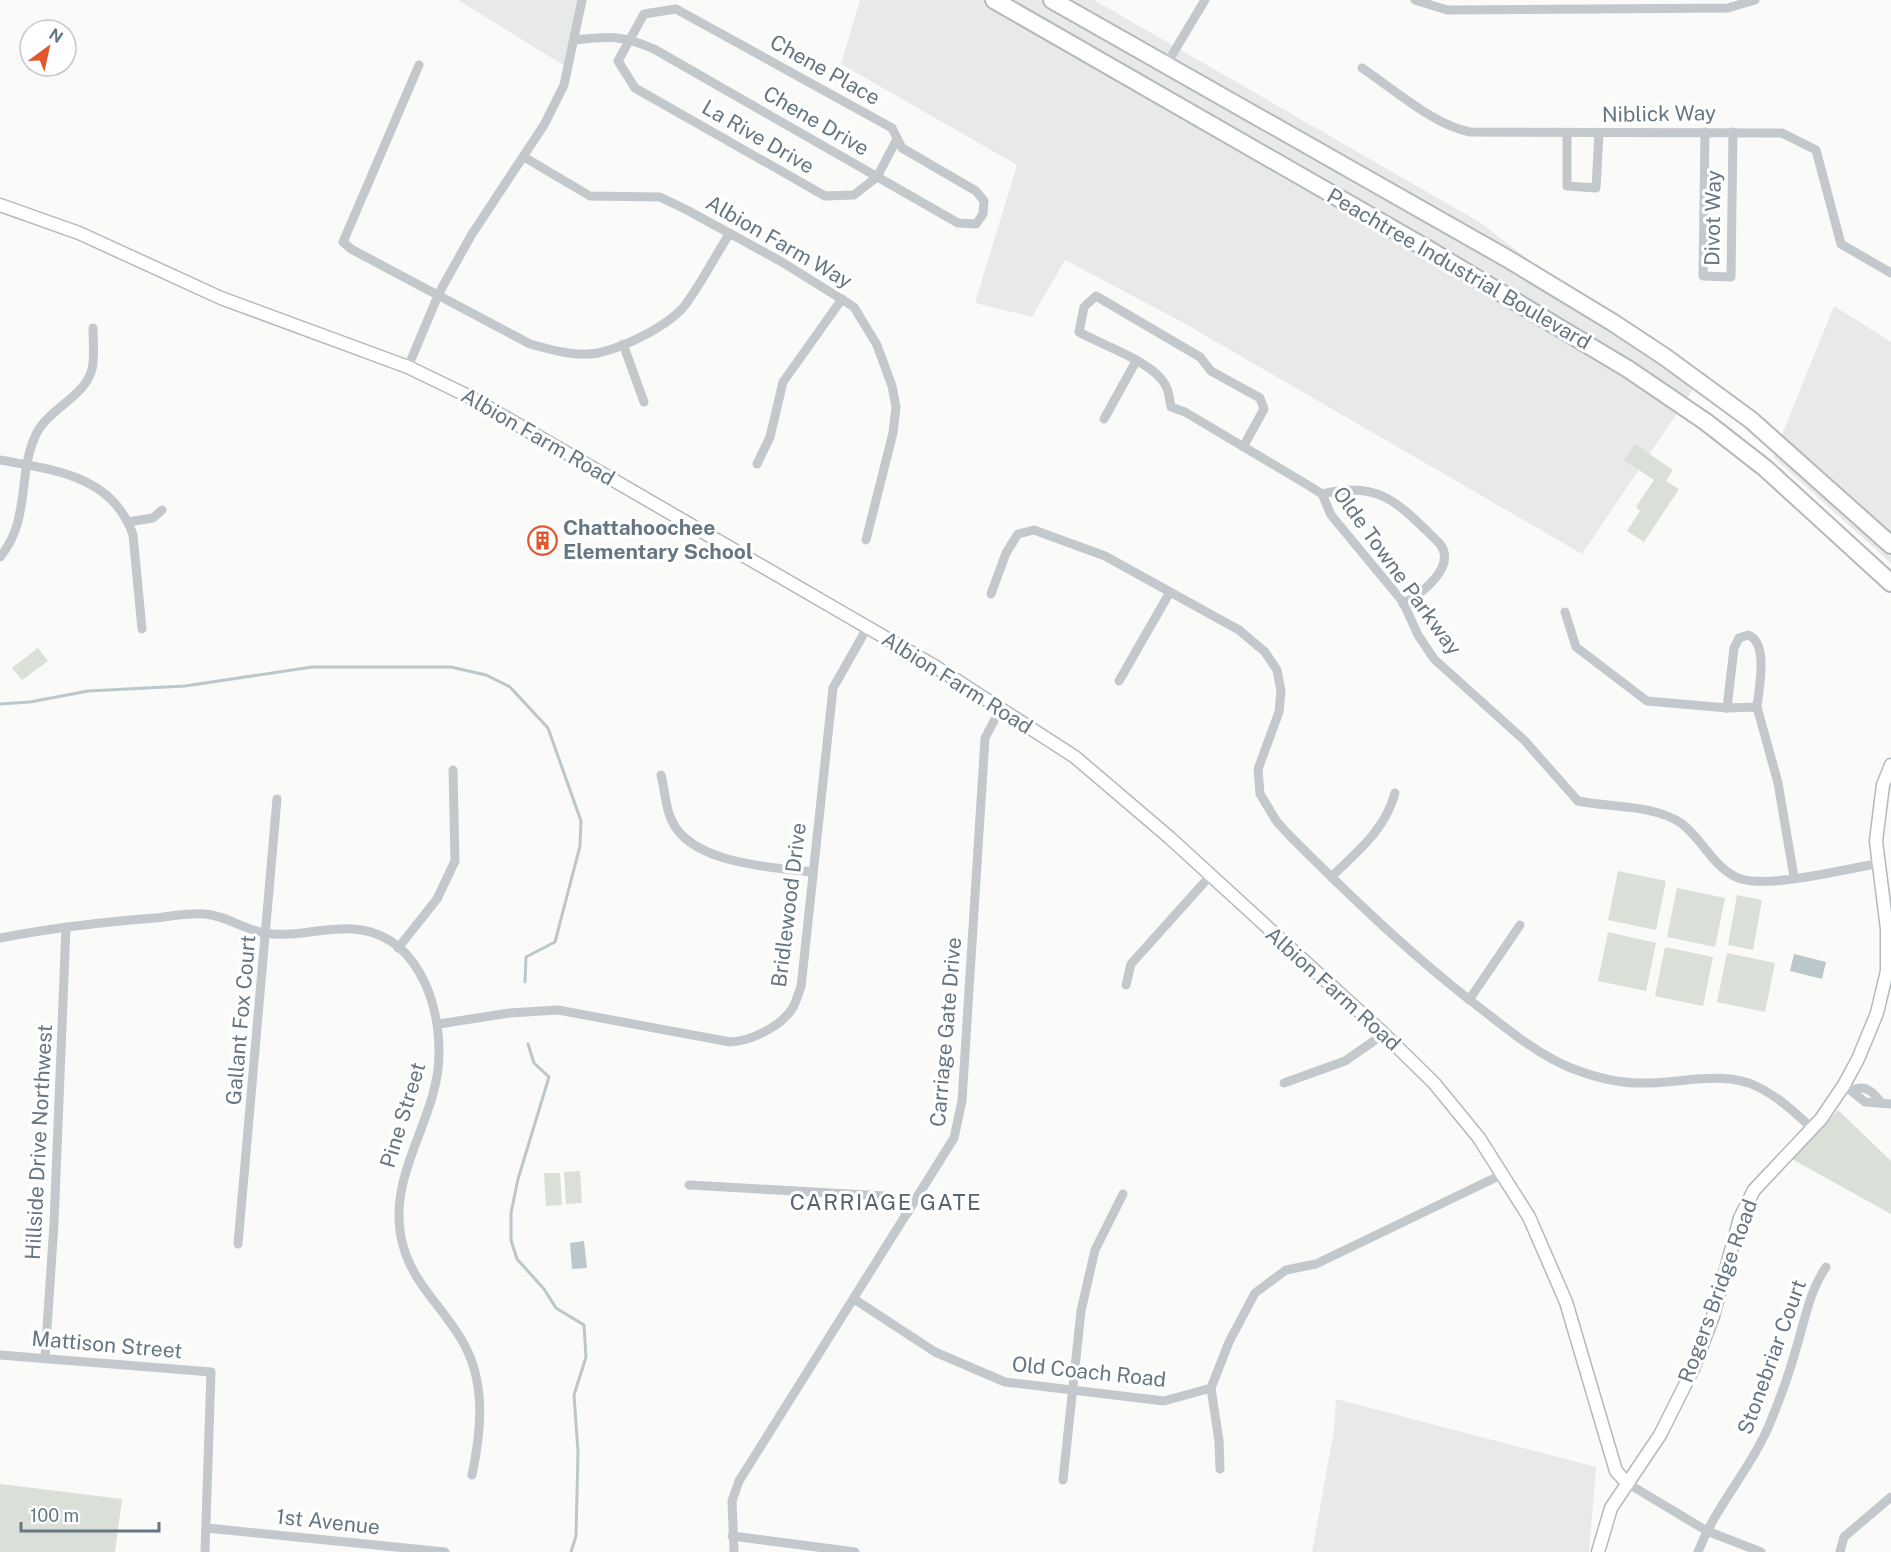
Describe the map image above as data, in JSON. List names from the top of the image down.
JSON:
{
  "streets": {
    "highway": ["Peachtree Industrial Boulevard"],
    "street": [
      "Chene Place",
      "Niblick Way",
      "Chene Drive",
      "La Rive Drive",
      "Divot Way",
      "Albion Farm Way",
      "Albion Farm Road",
      "Olde Towne Parkway",
      "Bridlewood Drive",
      "Gallant Fox Court",
      "Carriage Gate Drive",
      "Pine Street",
      "Hillside Drive Northwest",
      "Rogers Bridge Road",
      "Mattison Street",
      "Stonebriar Court",
      "Old Coach Road",
      "1st Avenue"
    ]
  },
  "crossings": [
    ["Chene Place", "Chene Drive"],
    ["Chene Place", "La Rive Drive"],
    ["Niblick Way", "Divot Way"],
    ["Chene Drive", "La Rive Drive"],
    ["Albion Farm Road", "Bridlewood Drive"],
    ["Albion Farm Road", "Carriage Gate Drive"],
    ["Albion Farm Road", "Rogers Bridge Road"],
    ["Olde Towne Parkway", "Rogers Bridge Road"],
    ["Bridlewood Drive", "Pine Street"],
    ["Gallant Fox Court", "Pine Street"],
    ["Carriage Gate Drive", "Old Coach Road"],
    ["Pine Street", "Hillside Drive Northwest"],
    ["Hillside Drive Northwest", "Mattison Street"],
    ["Mattison Street", "1st Avenue"]
  ],
  "districts": ["CARRIAGE GATE"],
  "places": {
    "building": ["Chattahoochee Elementary School"]
  },
  "scale_bar": "100 m",
  "north": "top right"
}
